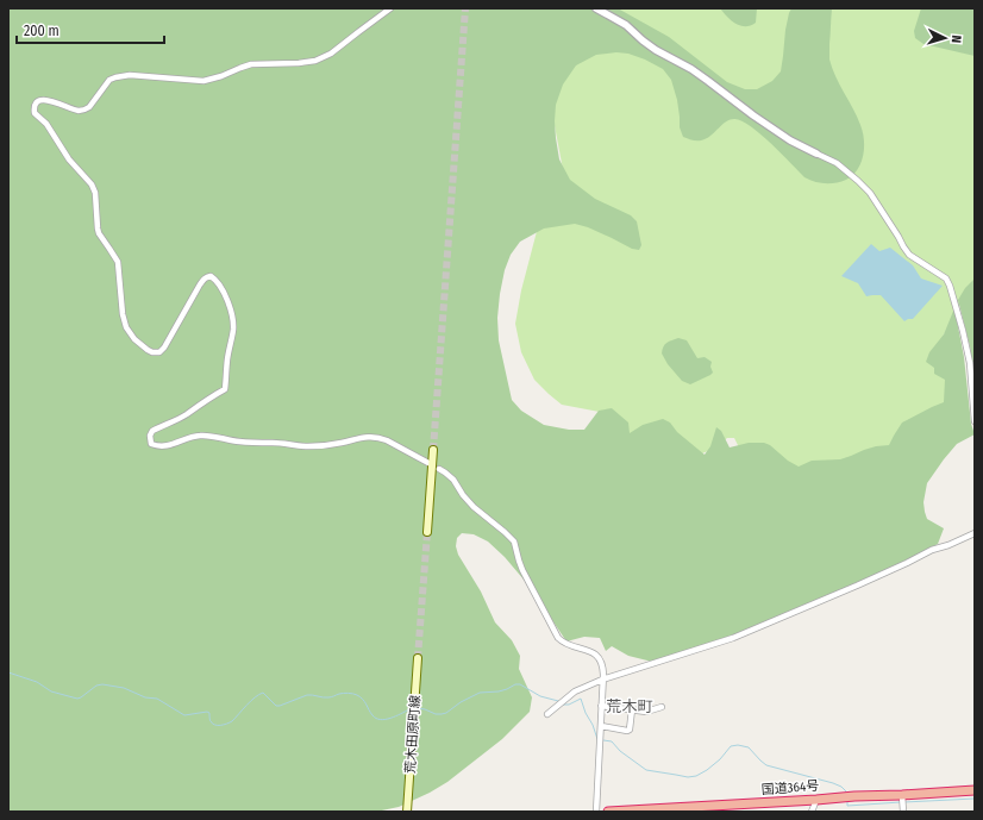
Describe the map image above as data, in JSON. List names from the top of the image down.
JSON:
{
  "streets": {
    "highway": ["国道364号"],
    "main road": ["荒木田原町線"]
  },
  "districts": ["荒木町"],
  "scale_bar": "200 m",
  "north": "right"
}
